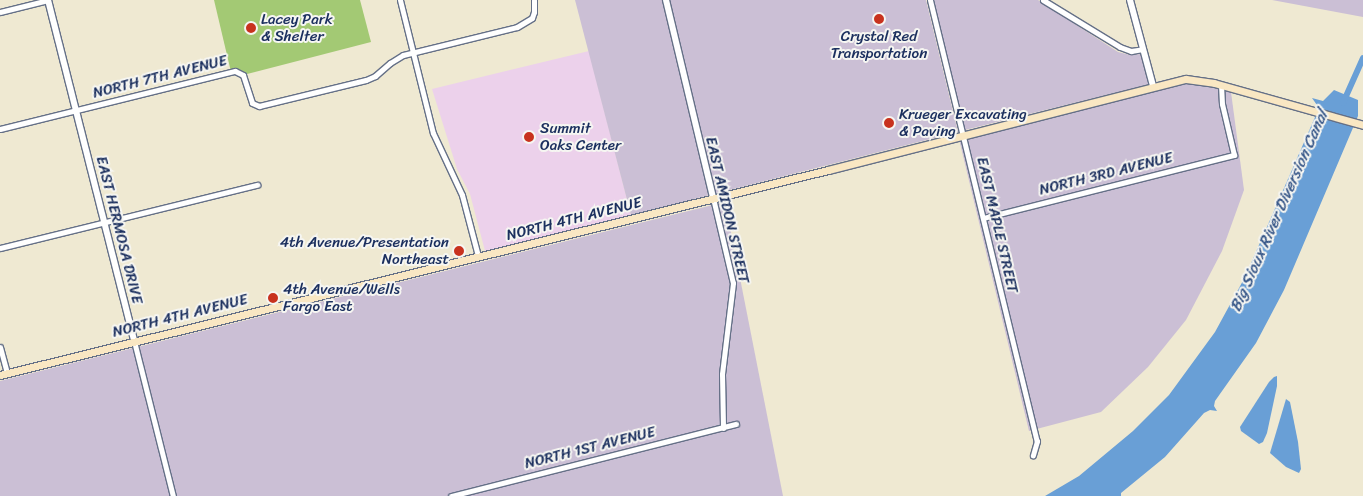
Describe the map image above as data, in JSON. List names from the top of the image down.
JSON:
{
  "streets": {
    "main road": ["NORTH 4TH AVENUE"],
    "street": [
      "NORTH 7TH AVENUE",
      "NORTH 3RD AVENUE",
      "EAST AMIDON STREET",
      "EAST MAPLE STREET",
      "EAST HERMOSA DRIVE",
      "NORTH 1ST AVENUE"
    ]
  },
  "crossings": [
    ["NORTH 7TH AVENUE", "EAST HERMOSA DRIVE"],
    ["NORTH 3RD AVENUE", "NORTH 4TH AVENUE"],
    ["NORTH 3RD AVENUE", "EAST MAPLE STREET"],
    ["EAST AMIDON STREET", "NORTH 4TH AVENUE"],
    ["EAST AMIDON STREET", "NORTH 1ST AVENUE"],
    ["NORTH 4TH AVENUE", "EAST MAPLE STREET"],
    ["NORTH 4TH AVENUE", "EAST HERMOSA DRIVE"]
  ],
  "water": ["Big Sioux River Diversion Canal"],
  "places": [
    "Crystal Red Transportation",
    "Lacey Park & Shelter",
    "Krueger Excavating & Paving",
    "Summit Oaks Center",
    "4th Avenue/Presentation Northeast",
    "4th Avenue/Wells Fargo East"
  ]
}
